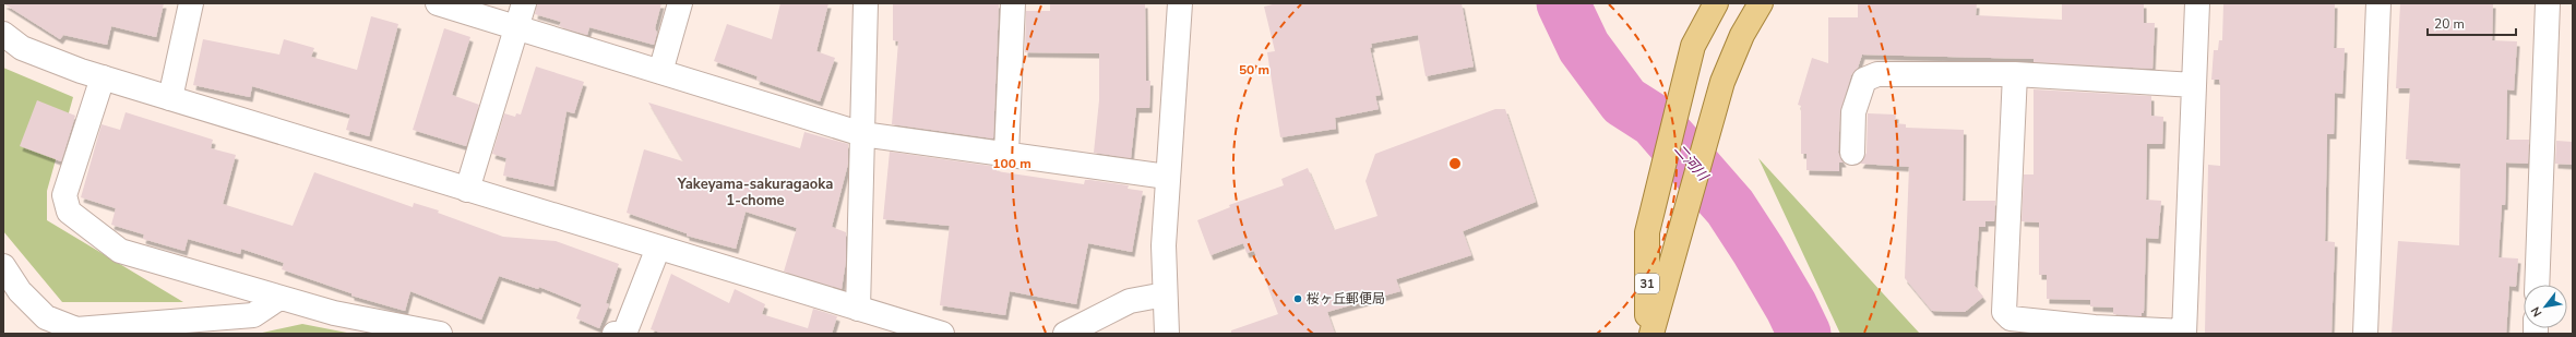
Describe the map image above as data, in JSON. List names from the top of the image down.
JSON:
{
  "streets": {
    "main road": ["31"]
  },
  "districts": ["Yakeyama-sakuragaoka 1-chome"],
  "water": ["二河川"],
  "places": ["桜ヶ丘郵便局"],
  "scale_bar": "20 m",
  "north": "bottom left",
  "rings": ["50 m", "100 m"]
}
